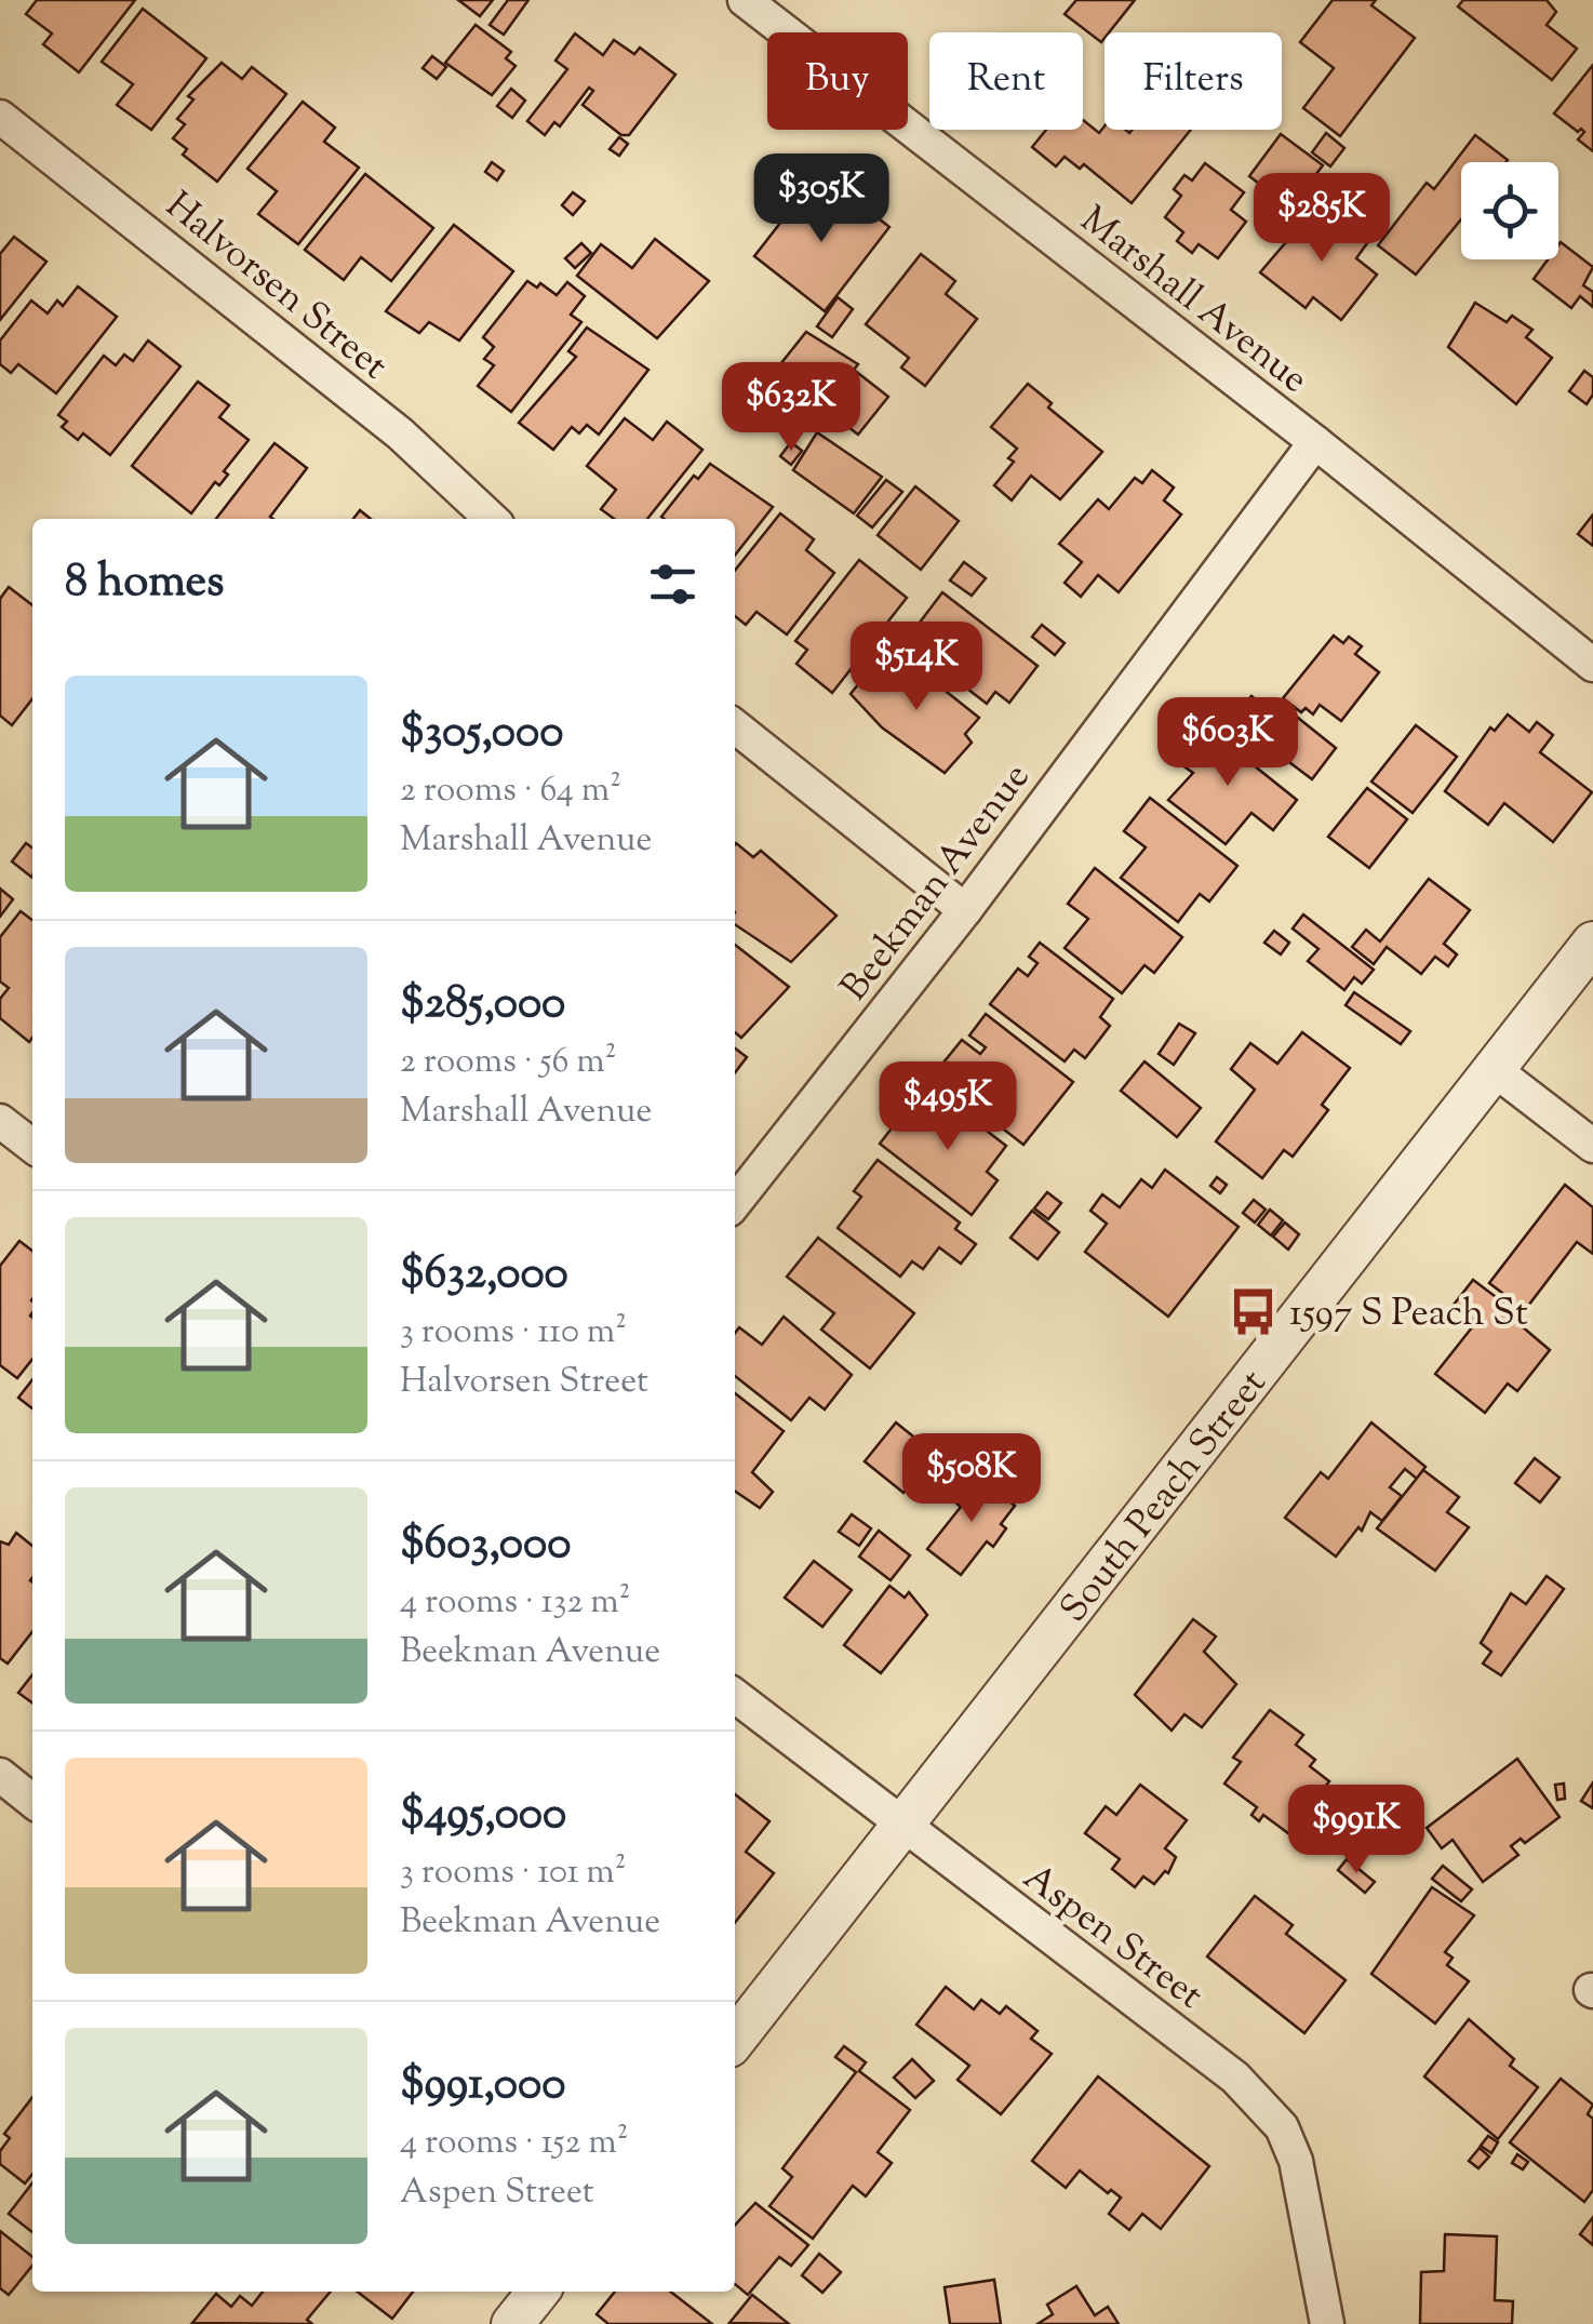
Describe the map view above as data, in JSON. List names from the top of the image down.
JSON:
{
  "streets": {
    "street": [
      "Halvorsen Street",
      "Marshall Avenue",
      "Beekman Avenue",
      "South Peach Street",
      "Aspen Street"
    ]
  },
  "crossings": [
    ["Marshall Avenue", "Beekman Avenue"],
    ["South Peach Street", "Aspen Street"]
  ],
  "places": {
    "bus stop": ["1597 S Peach St"]
  },
  "page": {
    "chip": ["Buy", "Rent", "Filters"],
    "price": [
      "$305K",
      "$285K",
      "$632K",
      "$514K",
      "$603K",
      "$495K",
      "$508K",
      "$991K"
    ],
    "heading": "8 homes",
    "list": [
      {
        "name": "$305,000",
        "note": "2 rooms · 64 m² · Marshall Avenue"
      },
      {
        "name": "$285,000",
        "note": "2 rooms · 56 m² · Marshall Avenue"
      },
      {
        "name": "$632,000",
        "note": "3 rooms · 110 m² · Halvorsen Street"
      },
      {
        "name": "$603,000",
        "note": "4 rooms · 132 m² · Beekman Avenue"
      },
      {
        "name": "$495,000",
        "note": "3 rooms · 101 m² · Beekman Avenue"
      },
      {
        "name": "$991,000",
        "note": "4 rooms · 152 m² · Aspen Street"
      }
    ]
  }
}
